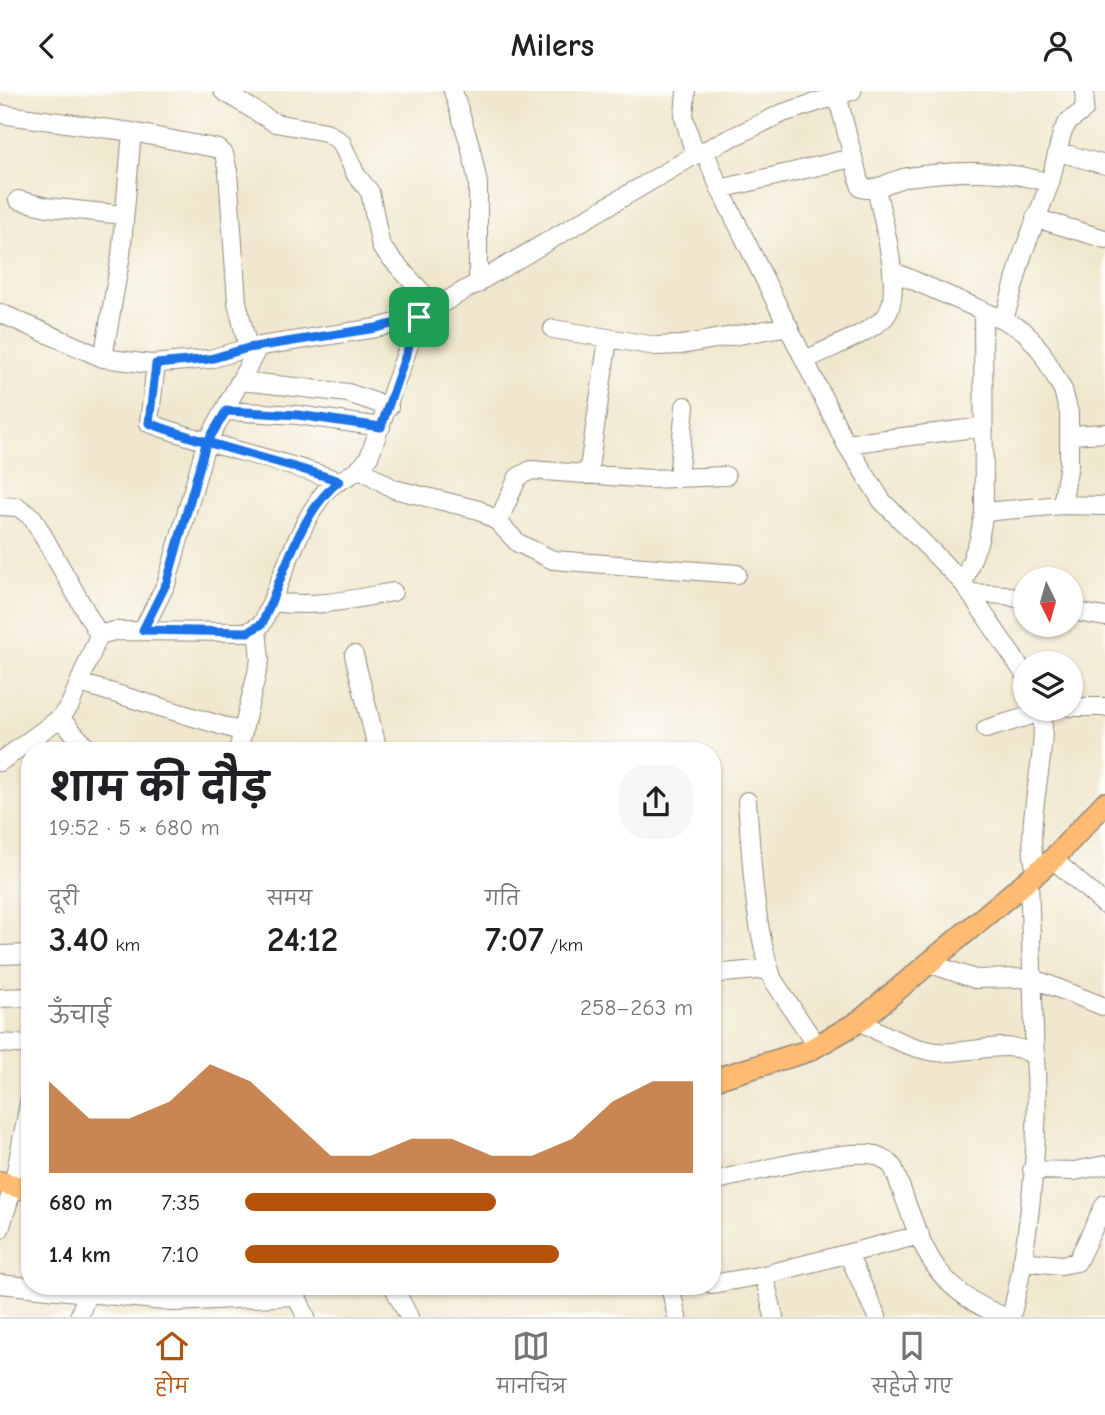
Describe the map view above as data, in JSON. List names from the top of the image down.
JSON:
{
  "north": "bottom",
  "page": {
    "header": "Milers",
    "heading": ["शाम की दौड़", "19:52 · 5 × 680 m"],
    "stats": [
      ["दूरी", "3.40 km"],
      ["समय", "24:12"],
      ["गति", "7:07 /km"]
    ],
    "chart": ["ऊँचाई", "258–263 m"],
    "list": [
      {
        "name": "680 m",
        "note": "7:35"
      },
      {
        "name": "1.4 km",
        "note": "7:10"
      }
    ],
    "tabs": ["होम", "मानचित्र", "सहेजे गए"]
  }
}
